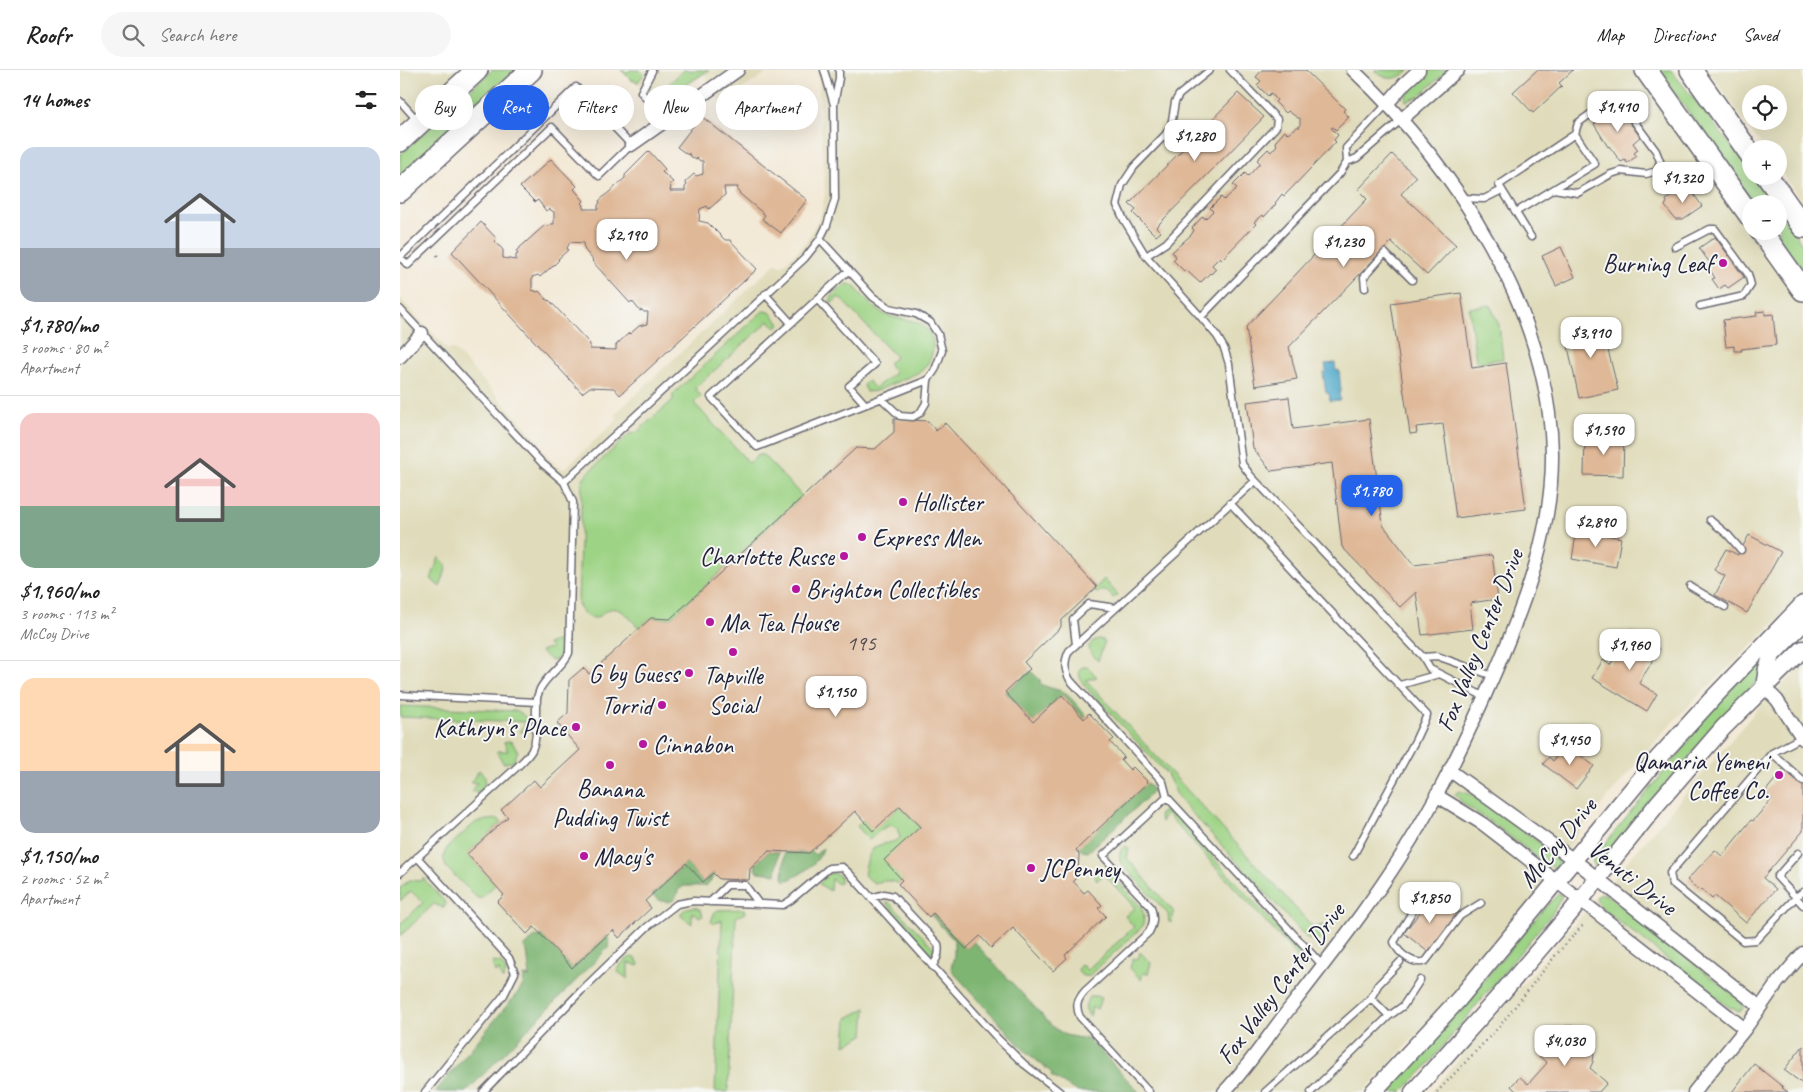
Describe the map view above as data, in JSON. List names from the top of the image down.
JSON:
{
  "streets": {
    "street": ["Fox Valley Center Drive", "McCoy Drive", "Venuti Drive"]
  },
  "crossings": [
    ["Fox Valley Center Drive", "Venuti Drive"],
    ["McCoy Drive", "Venuti Drive"]
  ],
  "places": [
    "Burning Leaf",
    "Hollister",
    "Express Men",
    "Charlotte Russe",
    "Brighton Collectibles",
    "Ma Tea House",
    "Tapville Social",
    "G by Guess",
    "Torrid",
    "Kathryn's Place",
    "Cinnabon",
    "Banana Pudding Twist",
    "Qamaria Yemeni Coffee Co.",
    "Macy's",
    "JCPenney"
  ],
  "house_numbers": ["195"],
  "page": {
    "header": "Roofr",
    "search": "Search here",
    "nav": ["Map", "Directions", "Saved"],
    "heading": "14 homes",
    "map_buttons": ["+", "−"],
    "chip": [
      "Buy",
      "Rent",
      "Filters",
      "New",
      "Apartment"
    ],
    "price": [
      "$1,410",
      "$1,280",
      "$1,320",
      "$2,190",
      "$1,230",
      "$3,910",
      "$1,590",
      "$1,780",
      "$2,890",
      "$1,960",
      "$1,150",
      "$1,450",
      "$1,850",
      "$4,030"
    ],
    "list": [
      {
        "name": "$1,780/mo",
        "note": "3 rooms · 80 m² · Apartment"
      },
      {
        "name": "$1,960/mo",
        "note": "3 rooms · 113 m² · McCoy Drive"
      },
      {
        "name": "$1,150/mo",
        "note": "2 rooms · 52 m² · Apartment"
      }
    ]
  }
}
